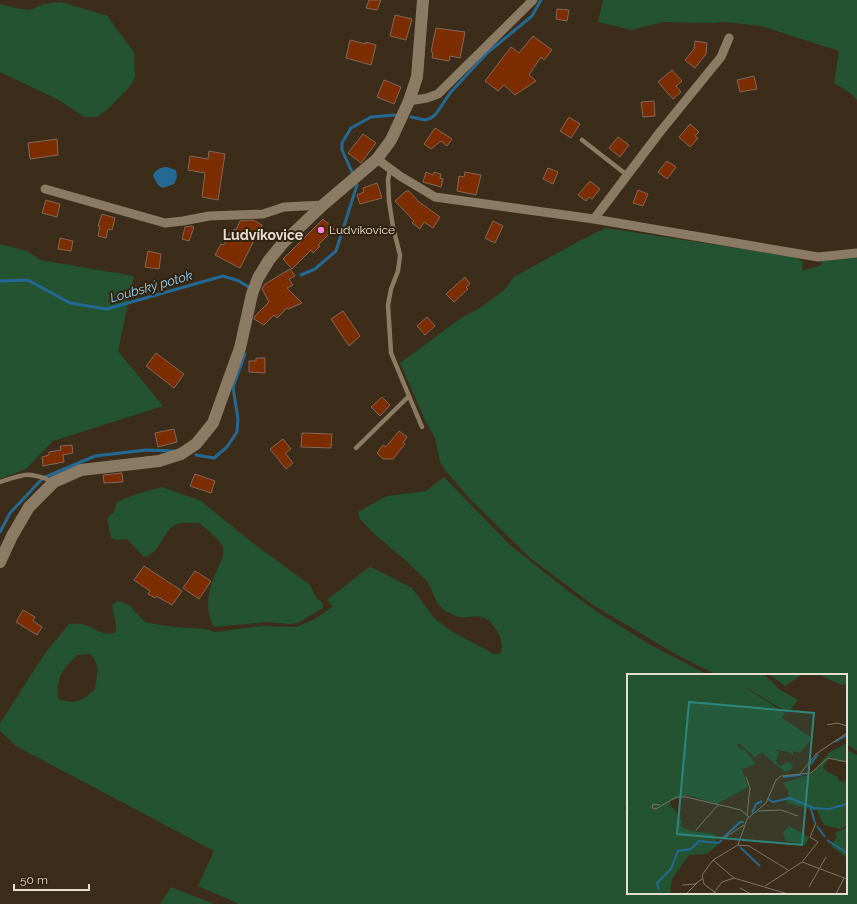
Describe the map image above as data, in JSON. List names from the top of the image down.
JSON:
{
  "districts": ["Ludvíkovice"],
  "water": ["Loubský potok"],
  "places": ["Ludvíkovice"],
  "scale_bar": "50 m"
}
